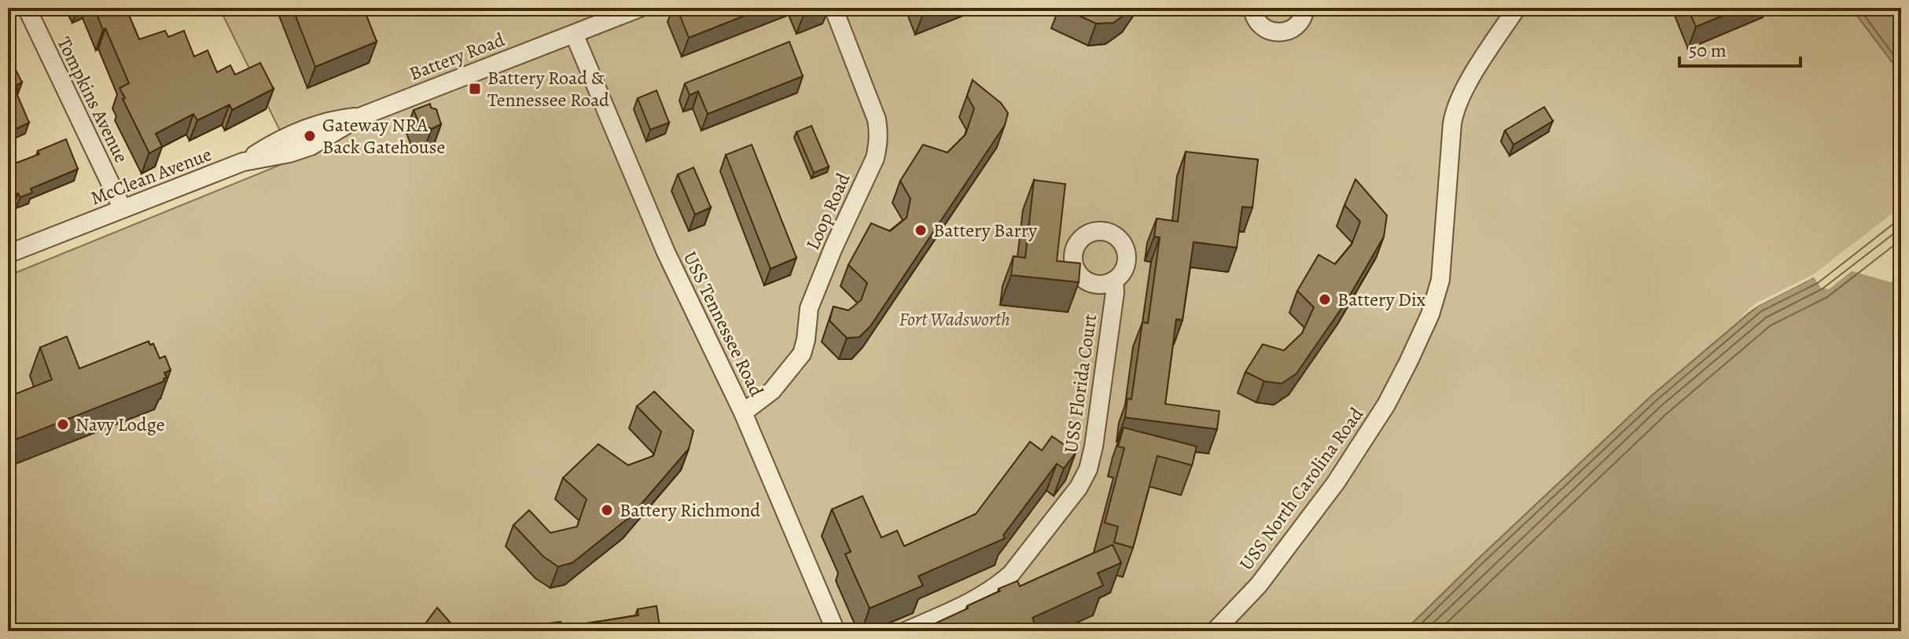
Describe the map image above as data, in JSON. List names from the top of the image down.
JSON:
{
  "streets": {
    "street": [
      "Battery Road",
      "Tompkins Avenue",
      "McClean Avenue",
      "Loop Road",
      "USS Tennessee Road",
      "USS Florida Court",
      "USS North Carolina Road"
    ]
  },
  "crossings": [
    ["Battery Road", "McClean Avenue"],
    ["Battery Road", "USS Tennessee Road"],
    ["Tompkins Avenue", "McClean Avenue"],
    ["Loop Road", "USS Tennessee Road"]
  ],
  "parks": ["Fort Wadsworth"],
  "places": {
    "transit": ["Battery Road & Tennessee Road"],
    "other": [
      "Gateway NRA Back Gatehouse",
      "Battery Barry",
      "Battery Dix",
      "Navy Lodge",
      "Battery Richmond"
    ]
  },
  "scale_bar": "50 m"
}
